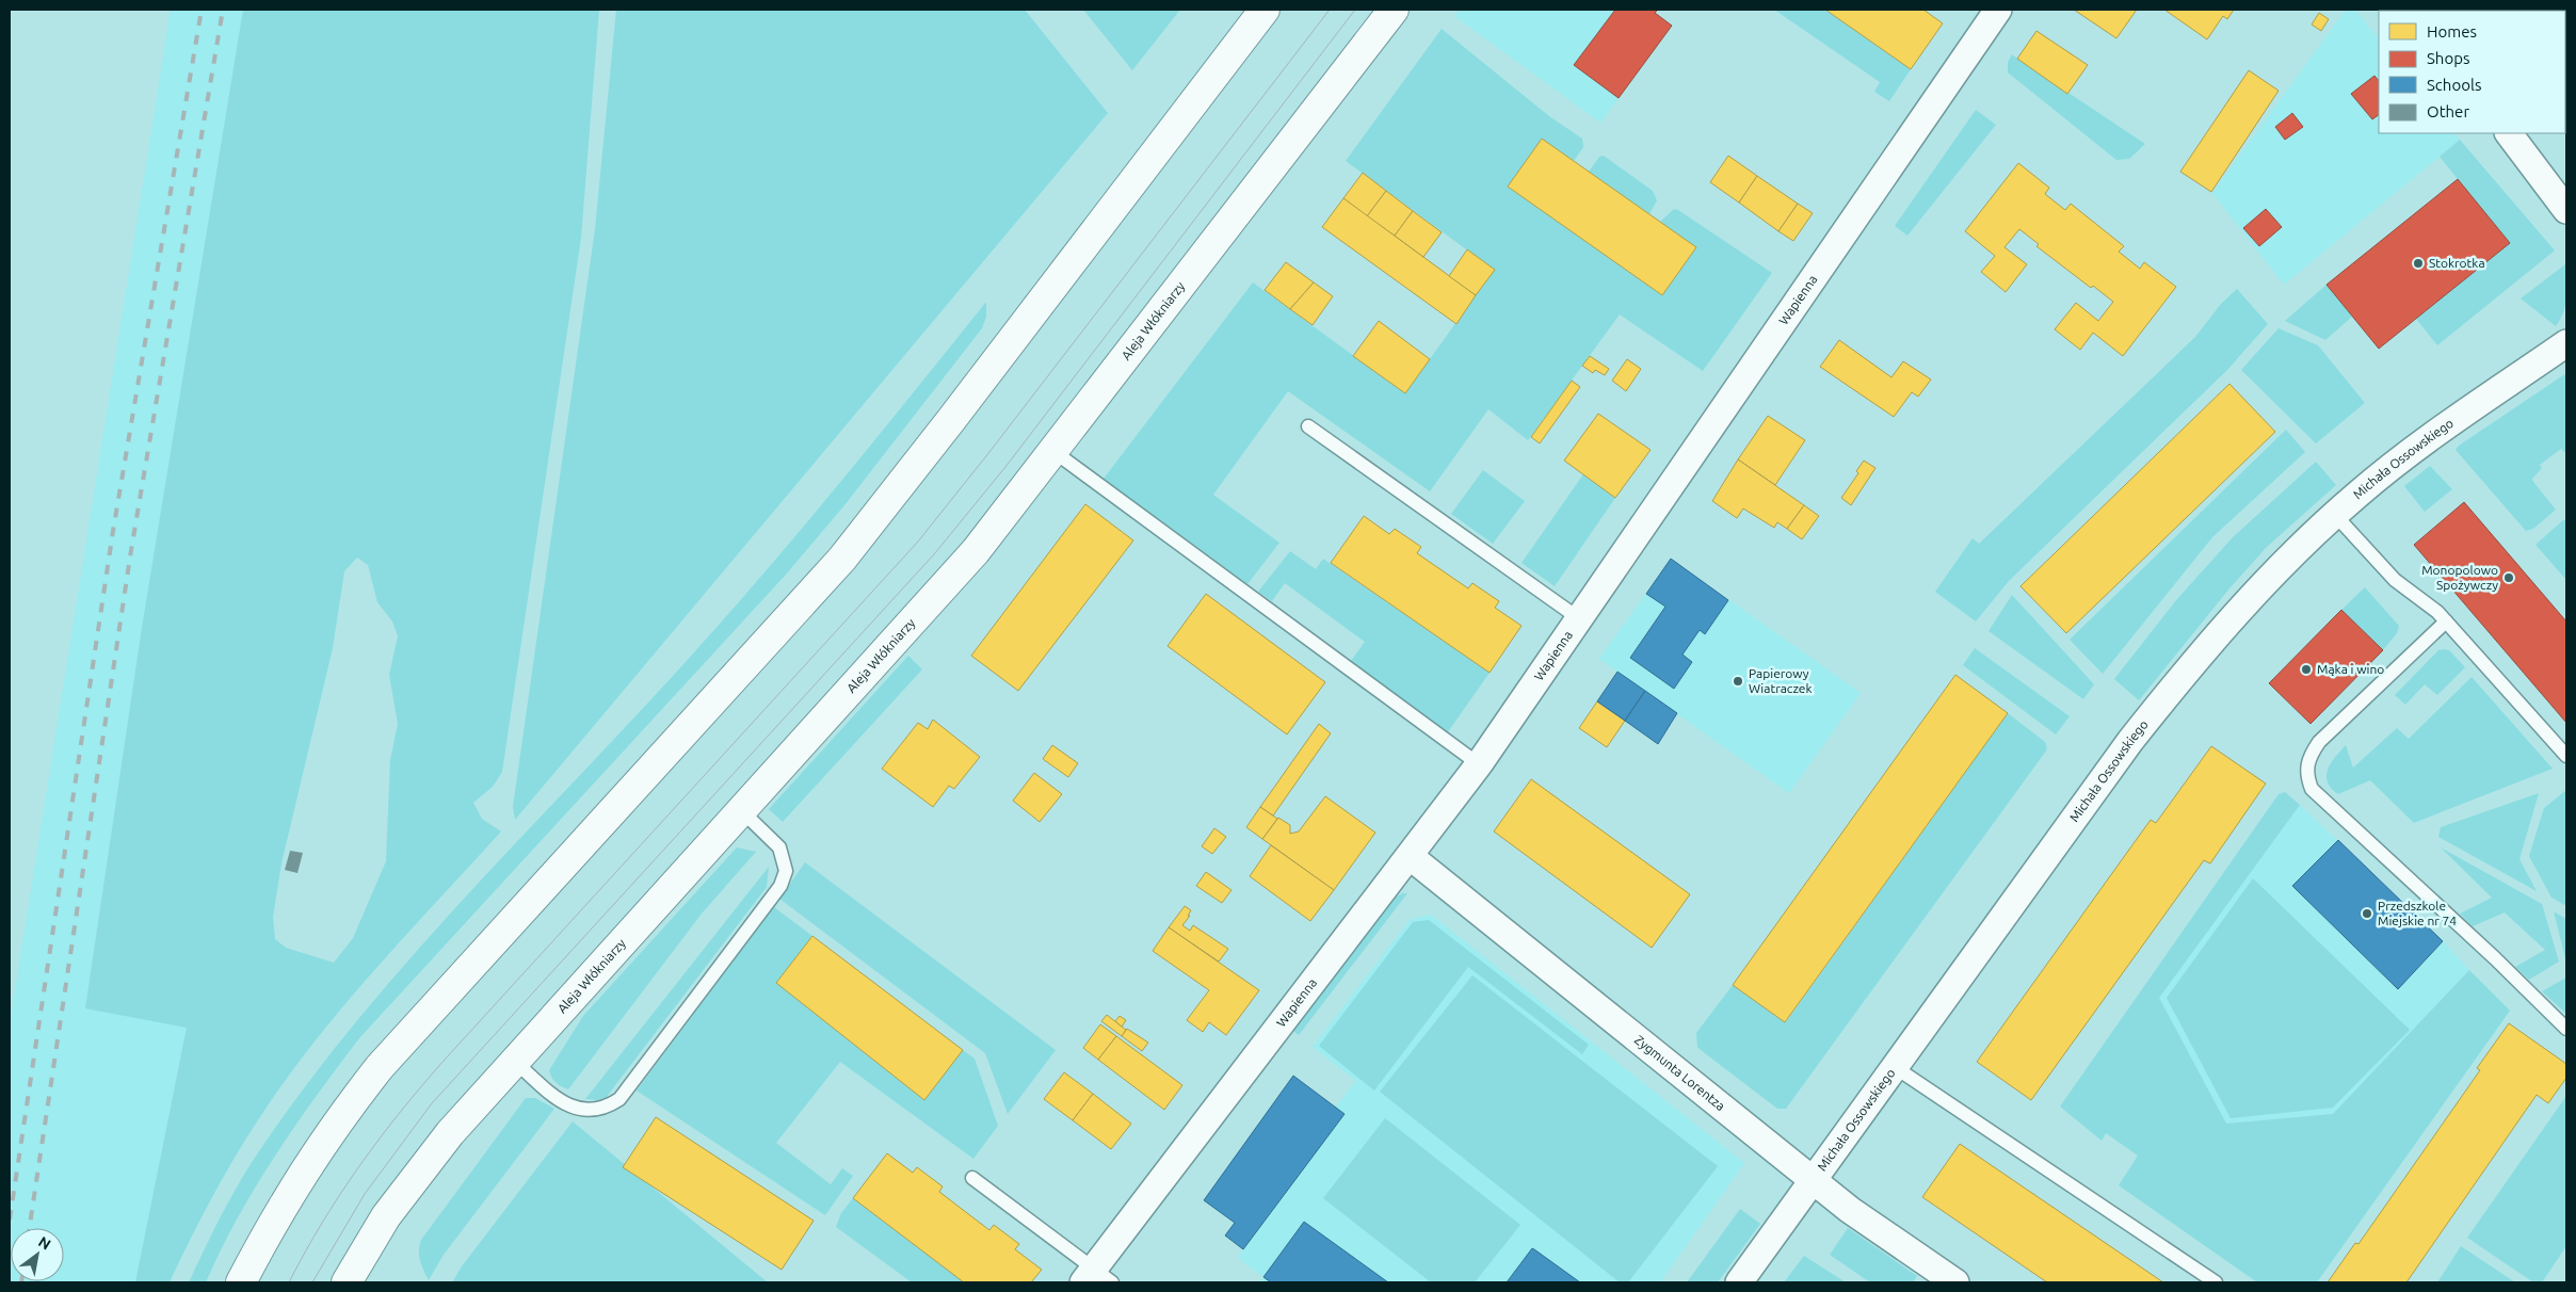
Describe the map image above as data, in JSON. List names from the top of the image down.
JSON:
{
  "streets": {
    "main road": ["Aleja Włókniarzy"],
    "street": ["Wapienna", "Michała Ossowskiego", "Zygmunta Lorentza"]
  },
  "crossings": [
    ["Wapienna", "Zygmunta Lorentza"],
    ["Michała Ossowskiego", "Zygmunta Lorentza"]
  ],
  "places": [
    "Stokrotka",
    "Monopolowo Spożywczy",
    "Mąka i wino",
    "Papierowy Wiatraczek",
    "Przedszkole Miejskie nr 74"
  ],
  "legend": [
    "Homes",
    "Shops",
    "Schools",
    "Other"
  ],
  "north": "top right"
}
